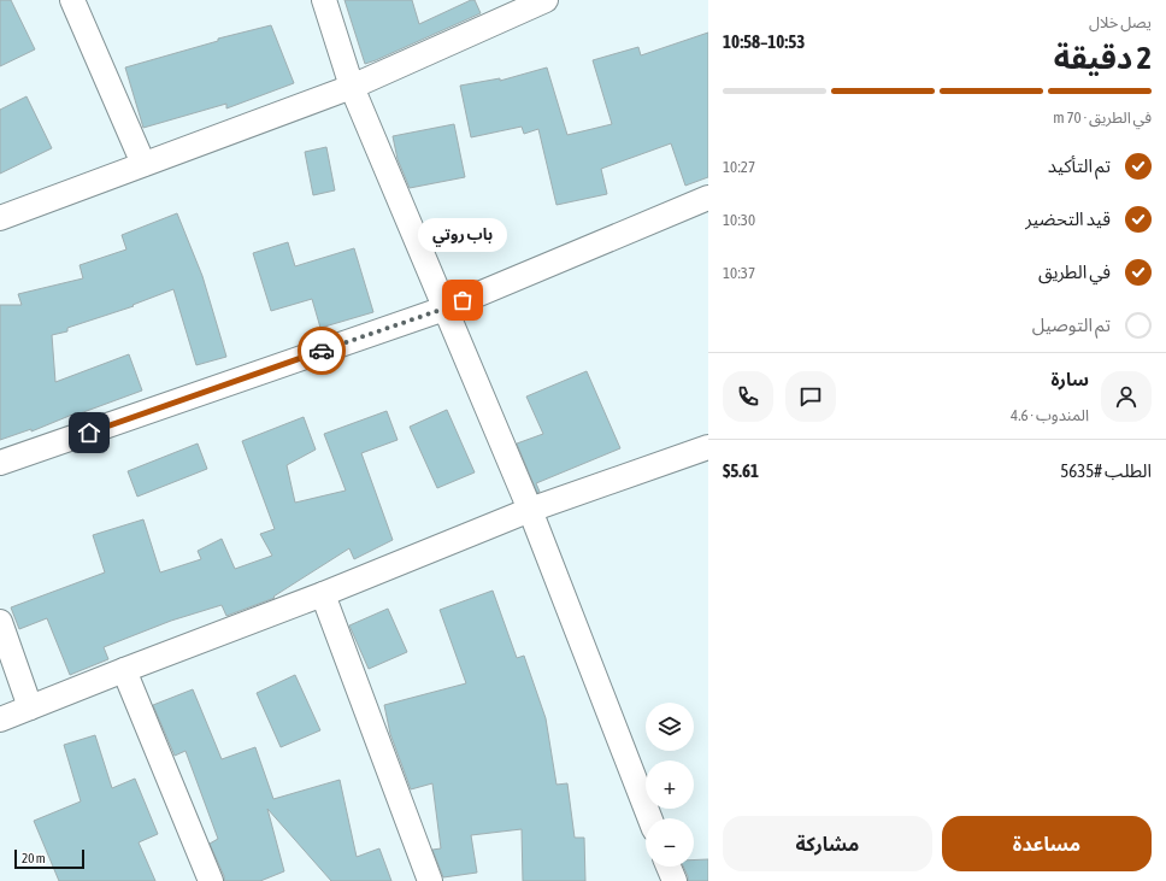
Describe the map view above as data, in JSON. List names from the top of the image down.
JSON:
{
  "places": ["باب روتي"],
  "scale_bar": "20 m",
  "page": {
    "heading": ["2 دقيقة", "يصل خلال", "10:53–10:58"],
    "panel": [
      "سارة",
      "المندوب · 4.6",
      "الطلب #5635",
      "$5.61"
    ],
    "bar": "في الطريق · 70 m",
    "list": [
      ["تم التأكيد", "10:27"],
      ["قيد التحضير", "10:30"],
      ["في الطريق", "10:37"],
      "تم التوصيل"
    ],
    "bubble": "باب روتي",
    "map_buttons": ["+", "−"],
    "buttons": ["مساعدة", "مشاركة"],
    "scale": "20 m"
  }
}
